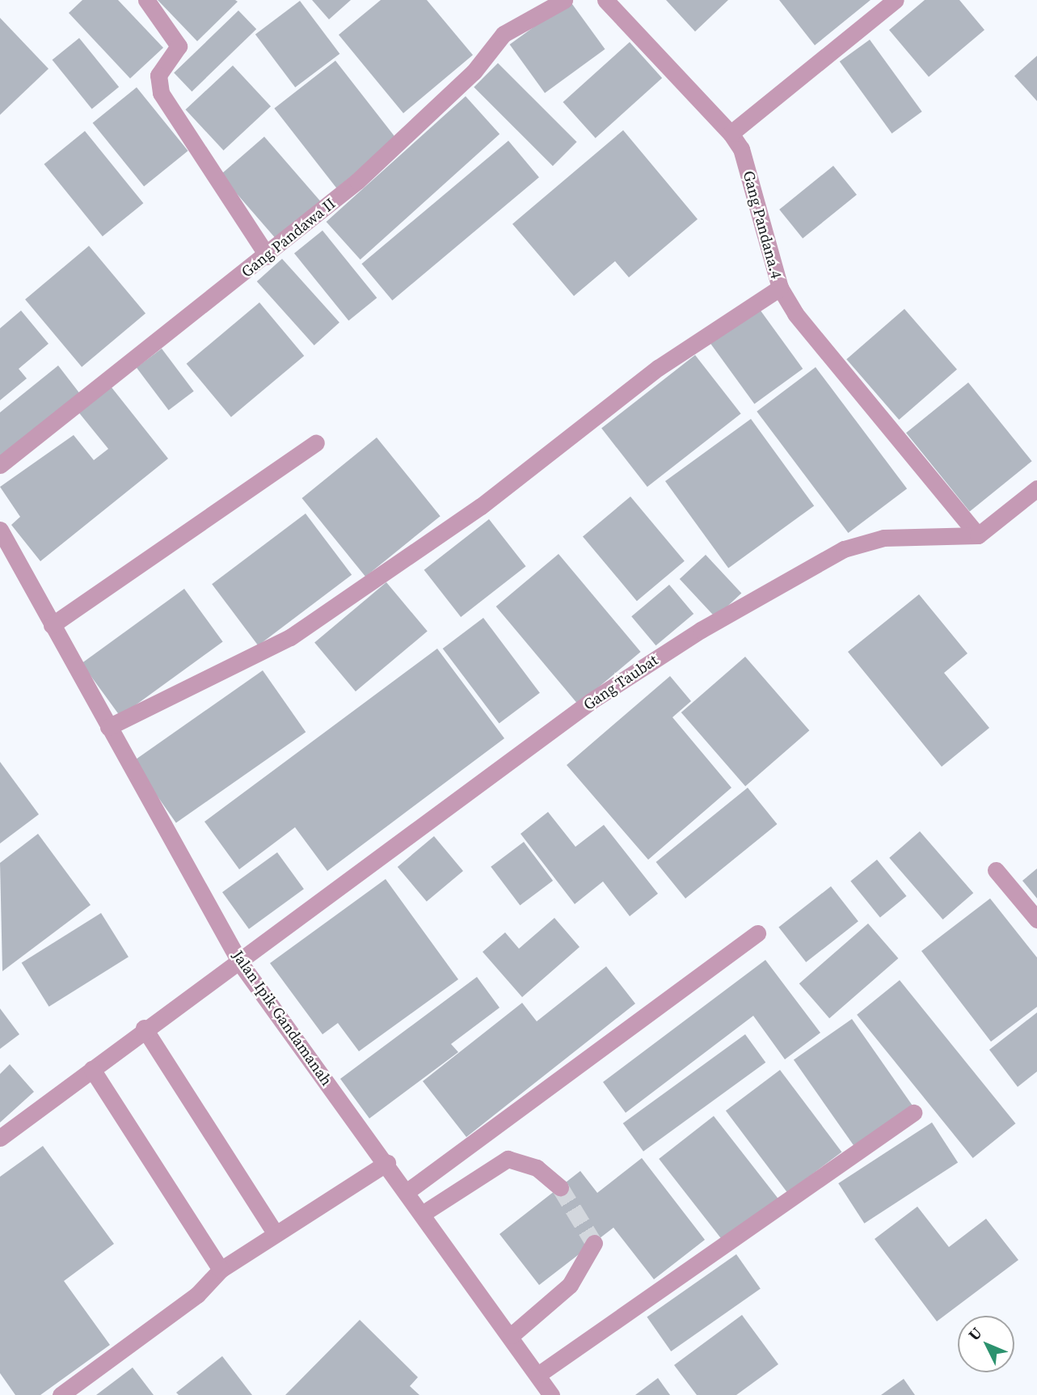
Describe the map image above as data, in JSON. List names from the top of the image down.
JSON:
{
  "streets": {
    "street": [
      "Gang Pandana.4",
      "Gang Pandawa II",
      "Gang Taubat",
      "Jalan Ipik Gandamanah"
    ]
  },
  "crossings": [
    ["Gang Pandana.4", "Gang Taubat"],
    ["Gang Taubat", "Jalan Ipik Gandamanah"]
  ],
  "north": "top left"
}
